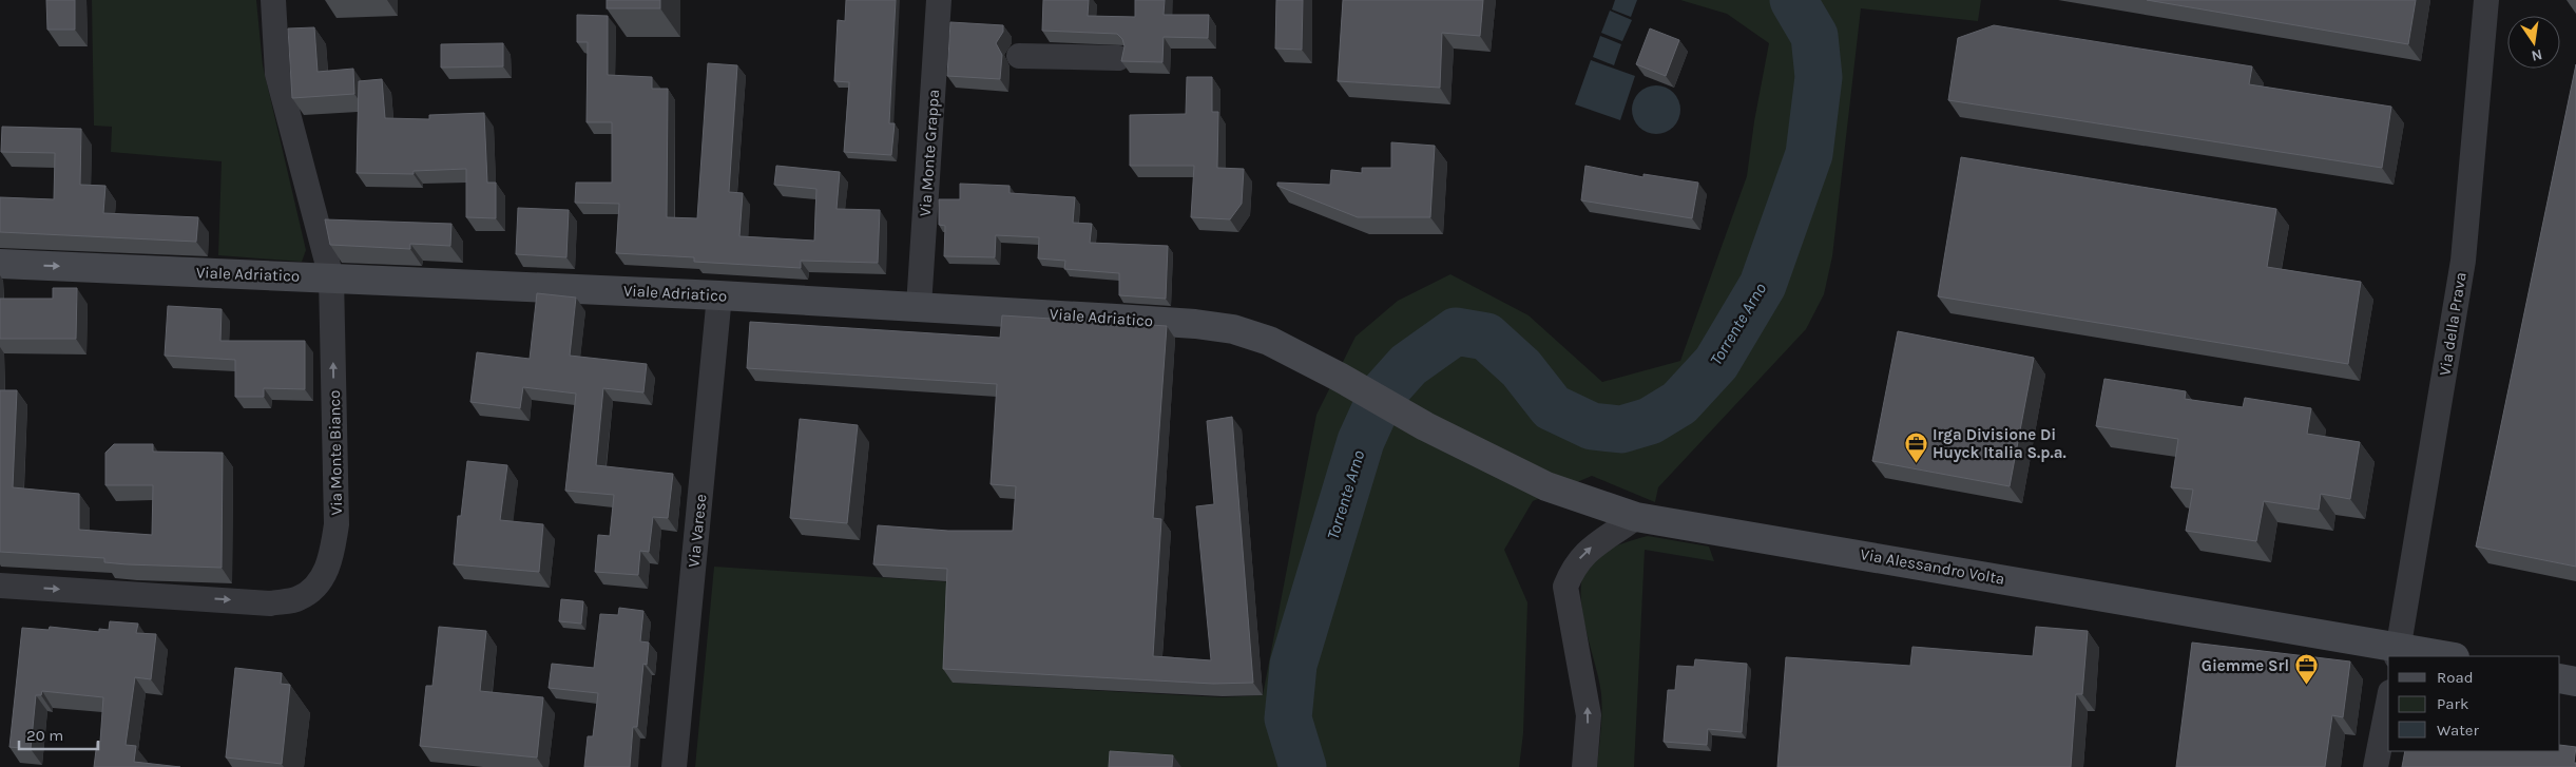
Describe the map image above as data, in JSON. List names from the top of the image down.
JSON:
{
  "streets": {
    "street": [
      "Via Monte Grappa",
      "Viale Adriatico",
      "Via della Prava",
      "Via Monte Bianco",
      "Via Varese",
      "Via Alessandro Volta"
    ]
  },
  "crossings": [
    ["Via Monte Grappa", "Viale Adriatico"],
    ["Viale Adriatico", "Via Monte Bianco"],
    ["Viale Adriatico", "Via Varese"],
    ["Viale Adriatico", "Via Alessandro Volta"],
    ["Via della Prava", "Via Alessandro Volta"]
  ],
  "water": ["Torrente Arno"],
  "places": {
    "office": ["Irga Divisione Di Huyck Italia S.p.a.", "Giemme Srl"]
  },
  "legend": ["Road", "Park", "Water"],
  "scale_bar": "20 m",
  "north": "bottom"
}
